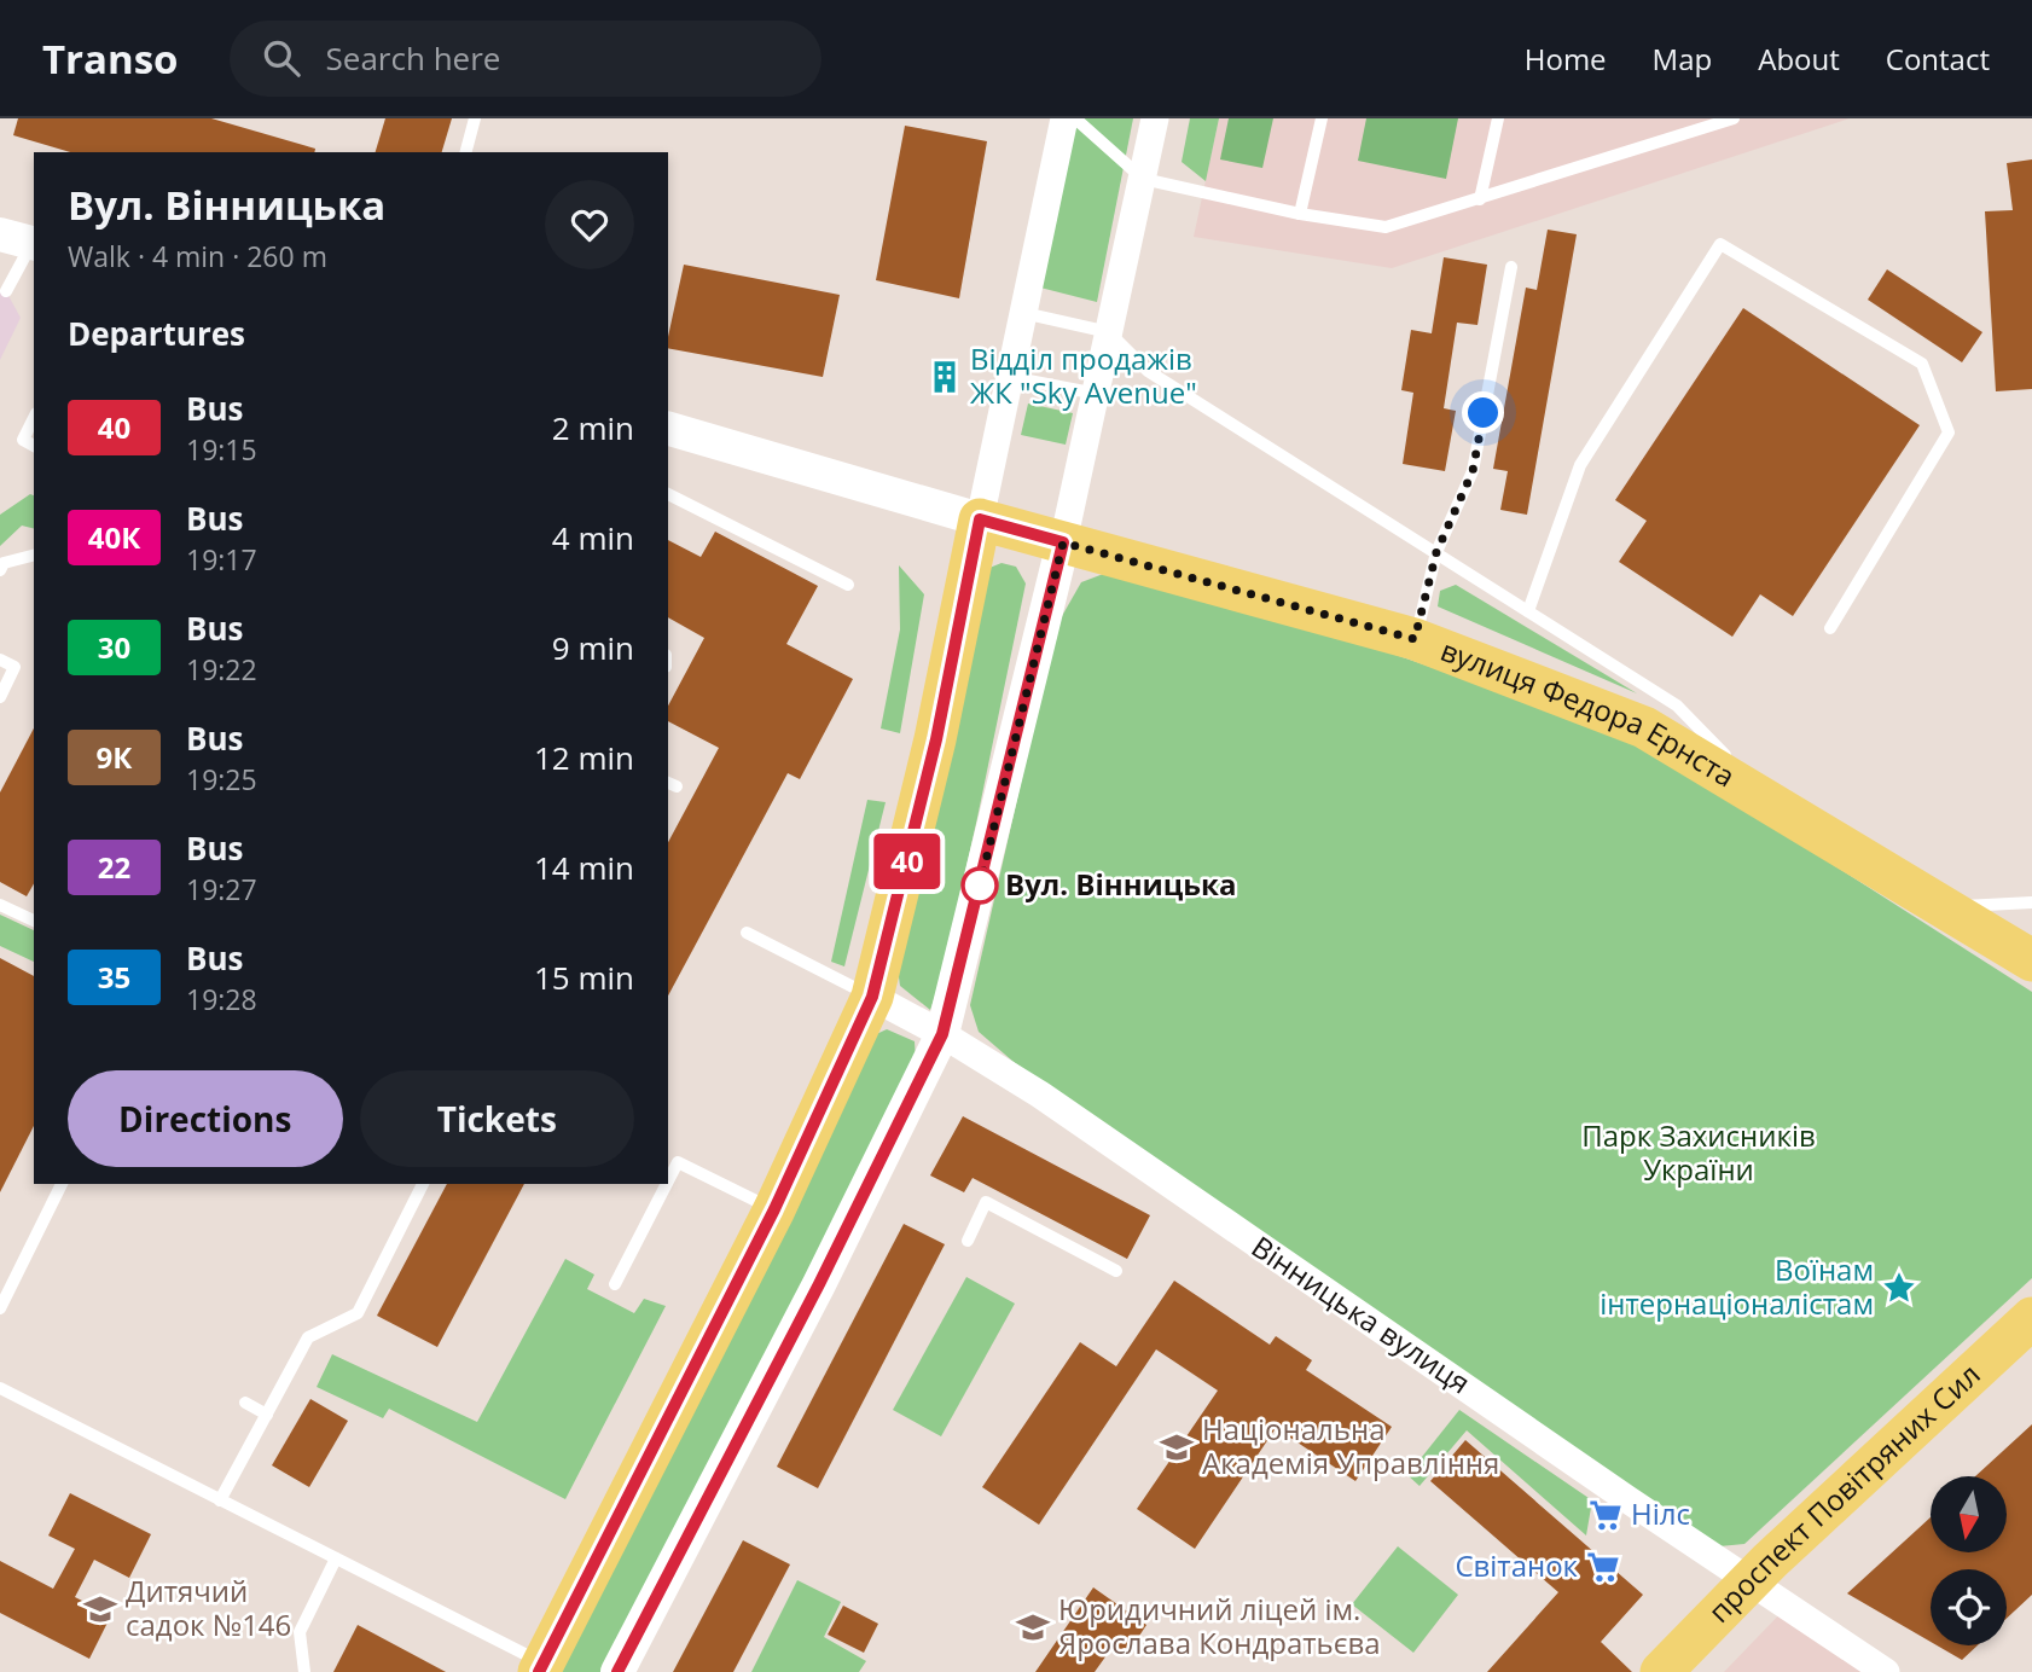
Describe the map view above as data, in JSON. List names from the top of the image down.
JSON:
{
  "streets": {
    "main road": ["вулиця Федора Ернста", "проспект Повітряних Сил"],
    "street": ["Вінницька вулиця"]
  },
  "crossings": [
    ["Вінницька вулиця", "проспект Повітряних Сил"]
  ],
  "parks": ["Парк Захисників України"],
  "places": {
    "building": ["Відділ продажів ЖК \"Sky Avenue\""],
    "other": ["Вул. Вінницька"],
    "place": ["Воїнам інтернаціоналістам"],
    "school or university": ["Національна Академія Управління", "Дитячий садок №146", "Юридичний ліцей ім. Ярослава Кондратьєва"],
    "supermarket": ["Нілс", "Світанок"]
  },
  "lines": ["bus line 40"],
  "north": "bottom",
  "page": {
    "header": "Transo",
    "search": "Search here",
    "nav": [
      "Home",
      "Map",
      "About",
      "Contact"
    ],
    "on_map": "40",
    "heading": [
      ["Вул. Вінницька", "Walk · 4 min · 260 m"],
      "Departures"
    ],
    "list": [
      {
        "mark": "40",
        "name": "Bus",
        "note": "19:15",
        "value": "2 min"
      },
      {
        "mark": "40К",
        "name": "Bus",
        "note": "19:17",
        "value": "4 min"
      },
      {
        "mark": "30",
        "name": "Bus",
        "note": "19:22",
        "value": "9 min"
      },
      {
        "mark": "9К",
        "name": "Bus",
        "note": "19:25",
        "value": "12 min"
      },
      {
        "mark": "22",
        "name": "Bus",
        "note": "19:27",
        "value": "14 min"
      },
      {
        "mark": "35",
        "name": "Bus",
        "note": "19:28",
        "value": "15 min"
      }
    ],
    "buttons": ["Directions", "Tickets"]
  }
}
